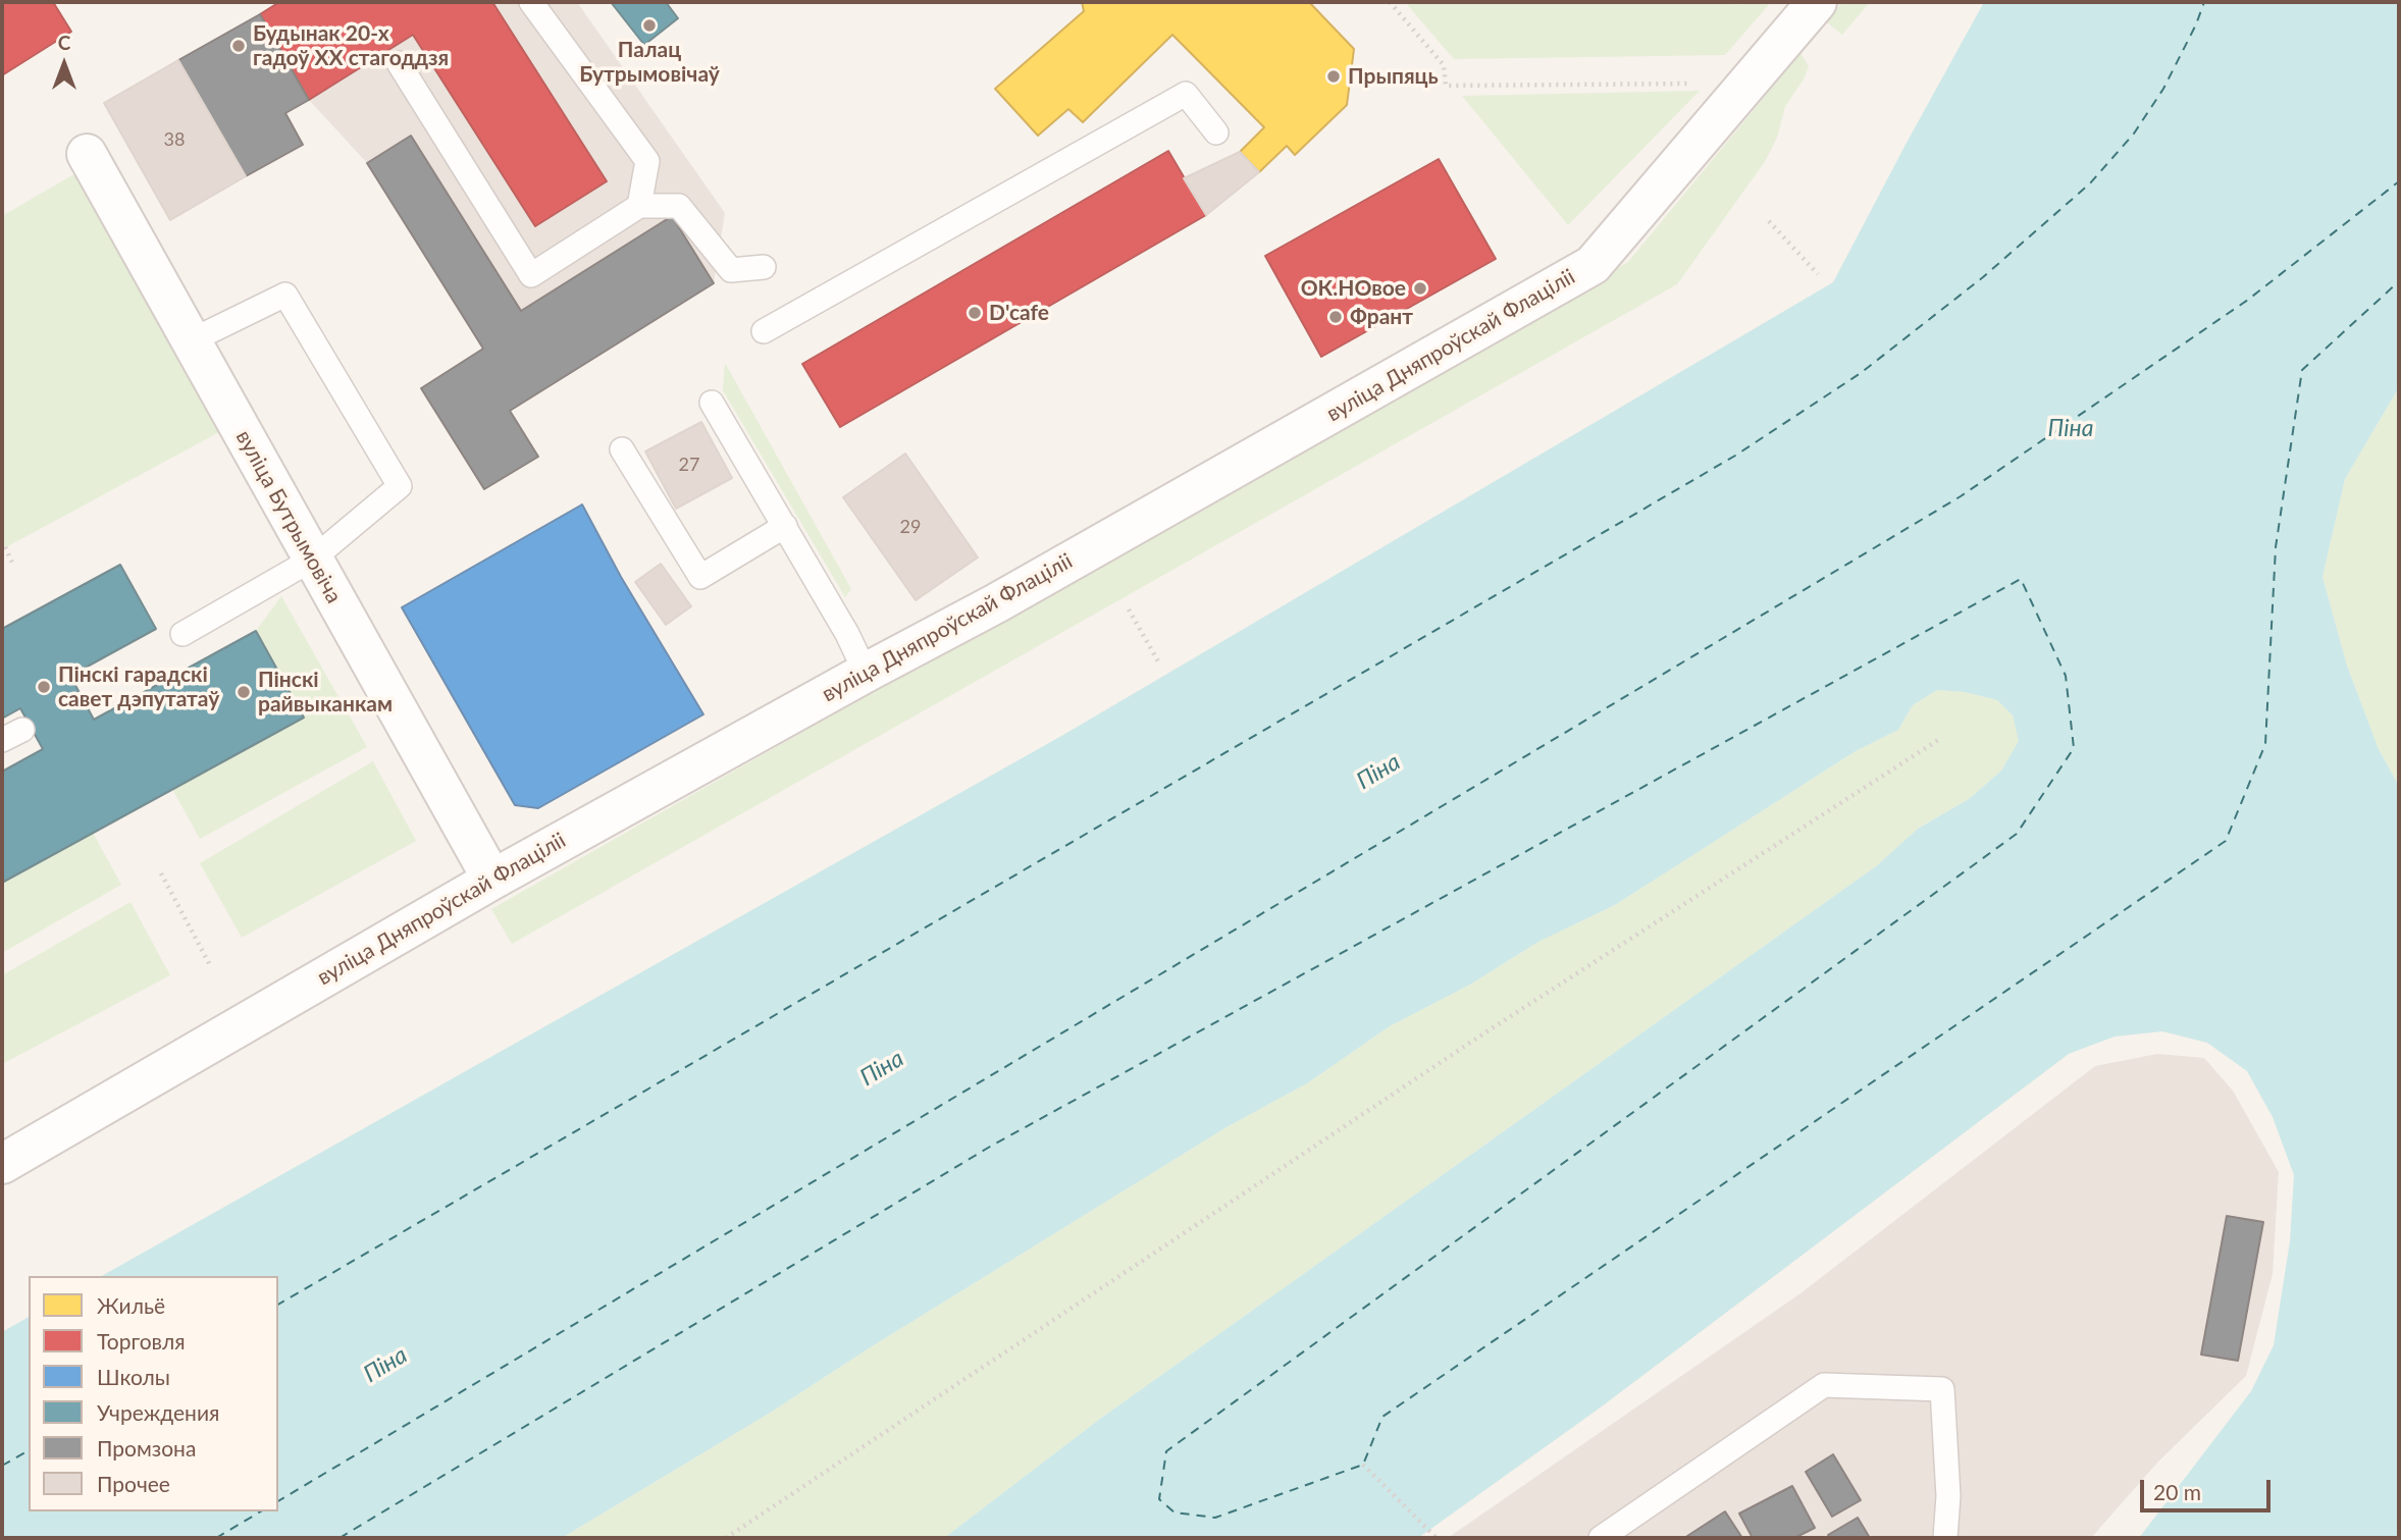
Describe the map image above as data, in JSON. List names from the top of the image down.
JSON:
{
  "streets": {
    "street": ["вуліца Дняпроўскай Флаціліі", "вуліца Бутрымовіча"]
  },
  "crossings": [
    ["вуліца Дняпроўскай Флаціліі", "вуліца Бутрымовіча"]
  ],
  "water": ["Піна"],
  "places": [
    "Палац Бутрымовічаў",
    "Будынак 20-х гадоў ХХ стагоддзя",
    "Прыпяць",
    "ОК.НОвое",
    "D'cafe",
    "Франт",
    "Пінскі гарадскі савет дэпутатаў",
    "Пінскі райвыканкам"
  ],
  "house_numbers": ["38", "27", "29"],
  "legend": [
    "Жильё",
    "Торговля",
    "Школы",
    "Учреждения",
    "Промзона",
    "Прочее"
  ],
  "scale_bar": "20 m",
  "north": "top"
}
